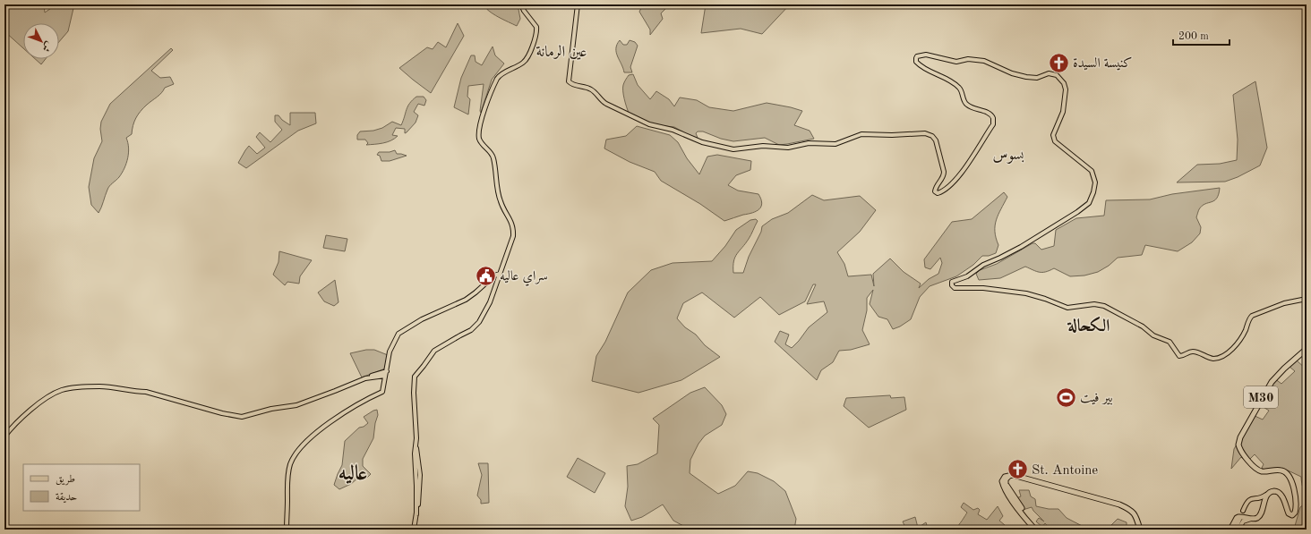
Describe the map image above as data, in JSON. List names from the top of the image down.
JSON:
{
  "streets": {
    "highway": ["M30"]
  },
  "districts": [
    "عين الرمانة",
    "بسوس",
    "الكحالة",
    "عاليه"
  ],
  "places": {
    "church": ["كنيسة السيدة", "St. Antoine"],
    "public building": ["سراي عاليه"],
    "sports": ["بير فيت"]
  },
  "legend": ["طريق", "حديقة"],
  "scale_bar": "200 m",
  "north": "bottom right"
}
